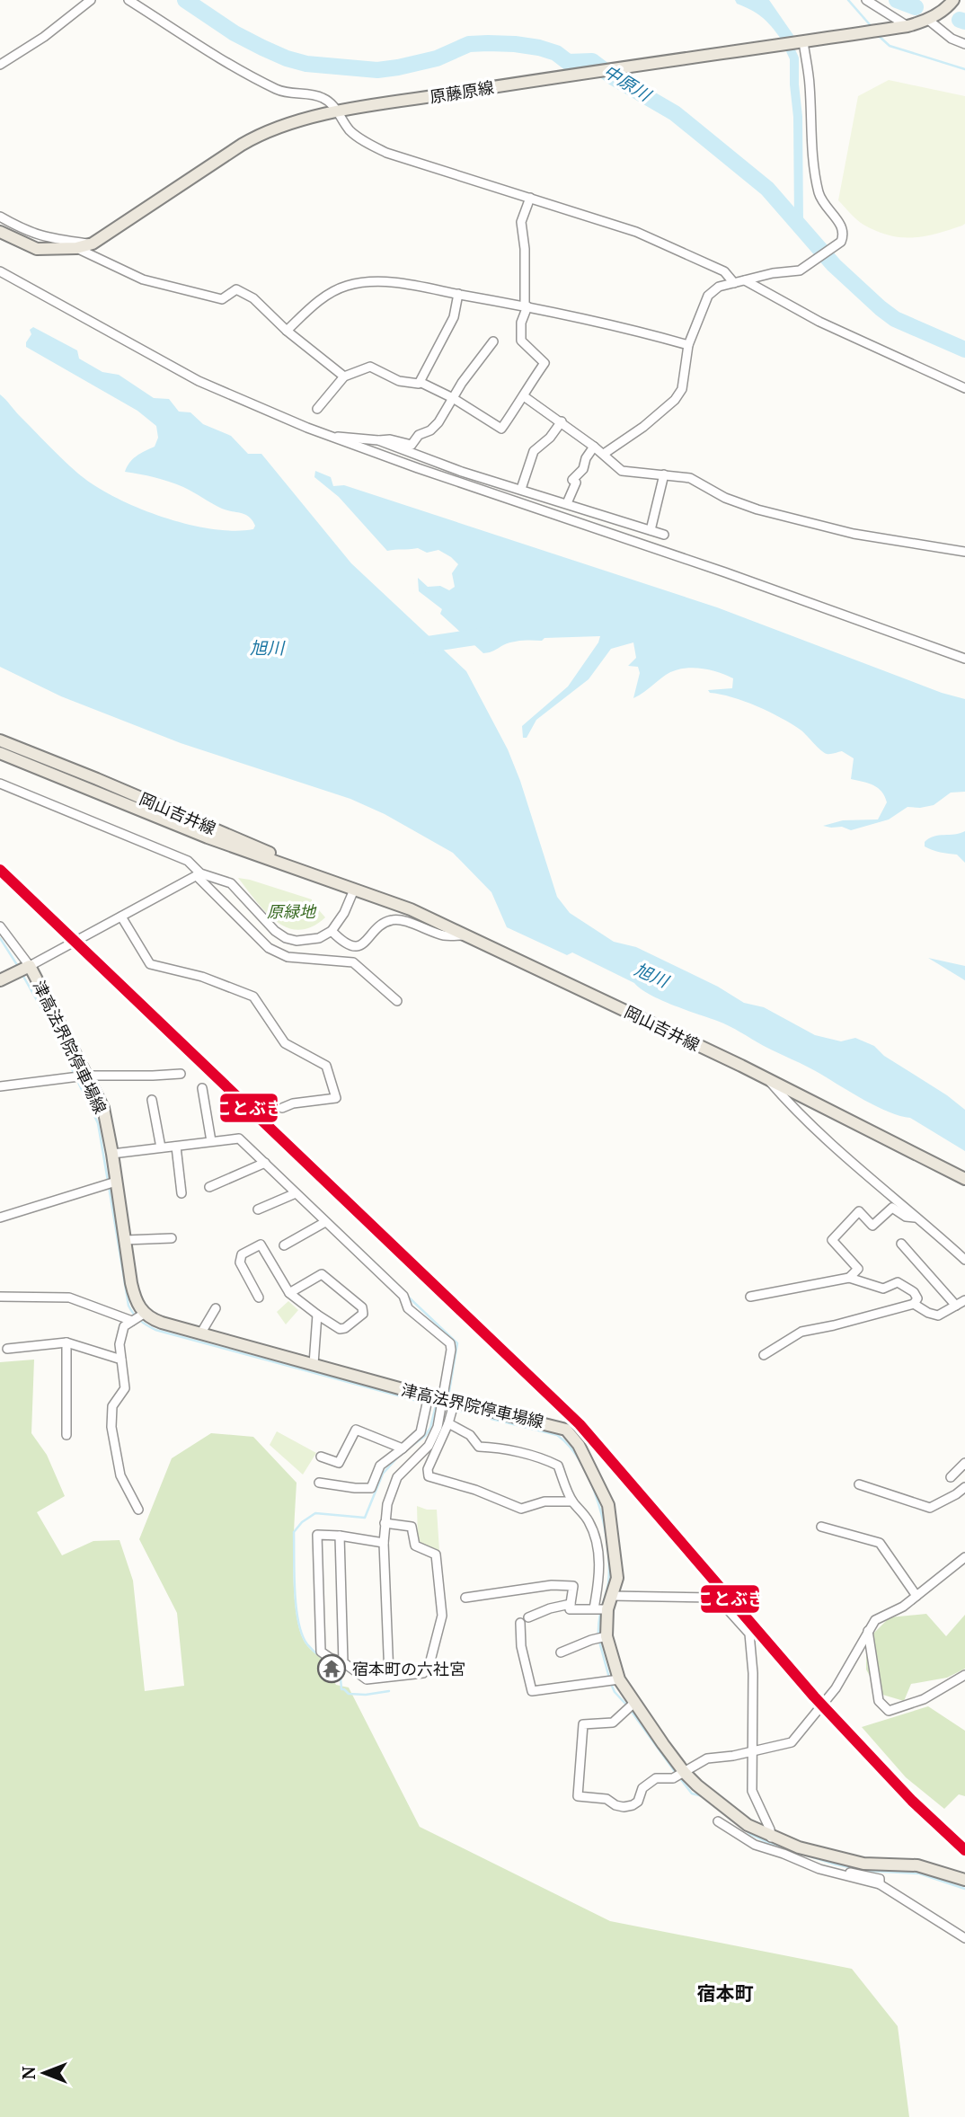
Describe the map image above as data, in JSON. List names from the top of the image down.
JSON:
{
  "streets": {
    "main road": ["原藤原線", "岡山吉井線", "津高法界院停車場線"]
  },
  "districts": ["宿本町"],
  "water": ["中原川", "旭川"],
  "parks": ["原緑地"],
  "places": {
    "temple": ["宿本町の六社宮"]
  },
  "lines": ["transit line ことぶき"],
  "north": "left"
}
